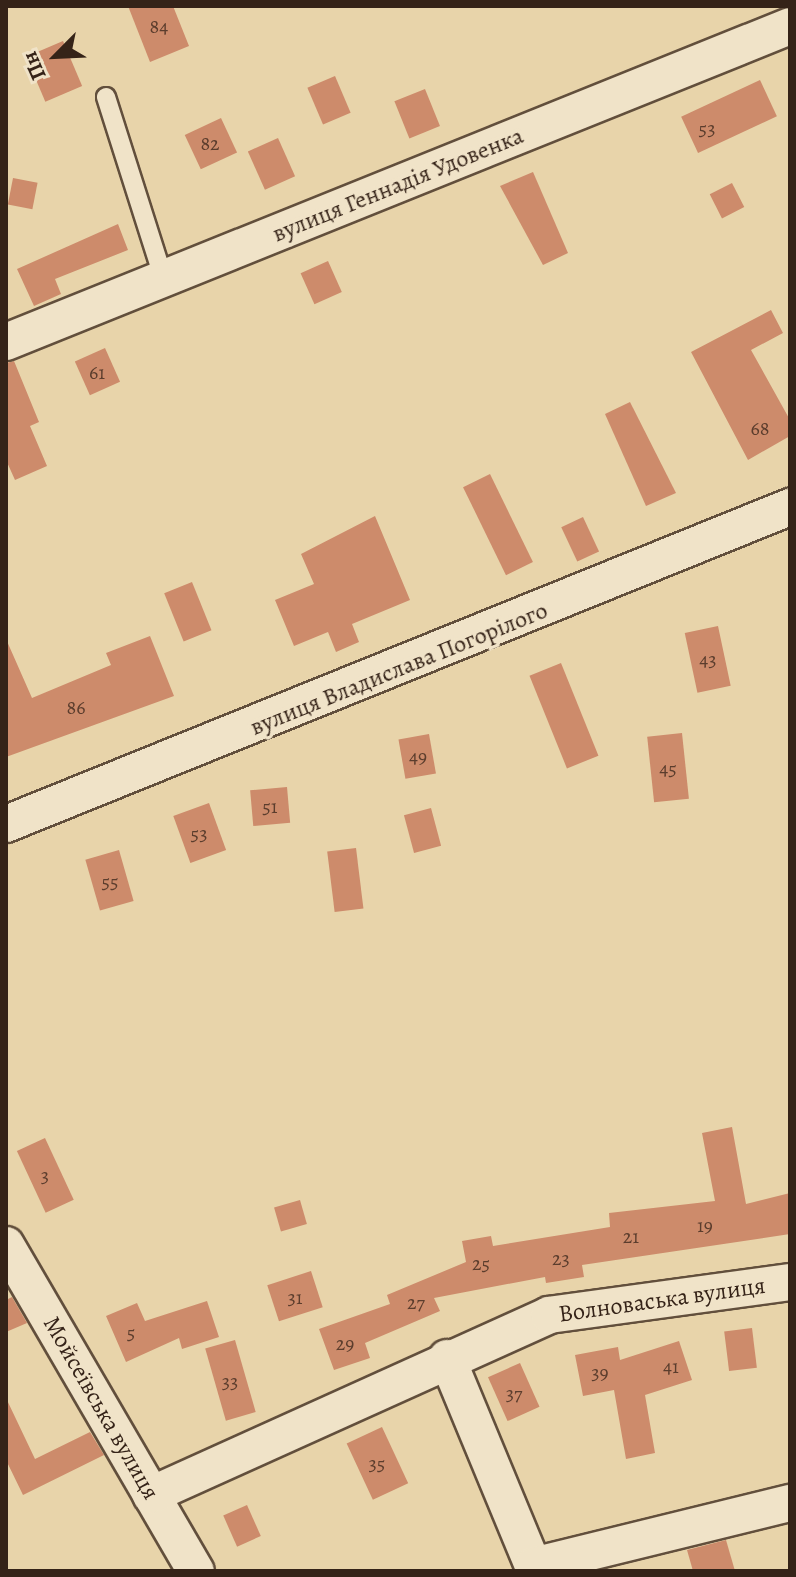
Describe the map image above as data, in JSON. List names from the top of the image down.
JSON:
{
  "streets": {
    "street": [
      "вулиця Геннадія Удовенка",
      "вулиця Владислава Погорілого",
      "Волноваська вулиця",
      "Мойсеївська вулиця"
    ]
  },
  "crossings": [
    ["Волноваська вулиця", "Мойсеївська вулиця"]
  ],
  "house_numbers": [
    "84",
    "53",
    "82",
    "61",
    "68",
    "43",
    "86",
    "49",
    "45",
    "51",
    "53",
    "55",
    "3",
    "19",
    "21",
    "23",
    "25",
    "31",
    "27",
    "5",
    "29",
    "41",
    "39",
    "33",
    "37",
    "35"
  ],
  "north": "bottom left"
}
